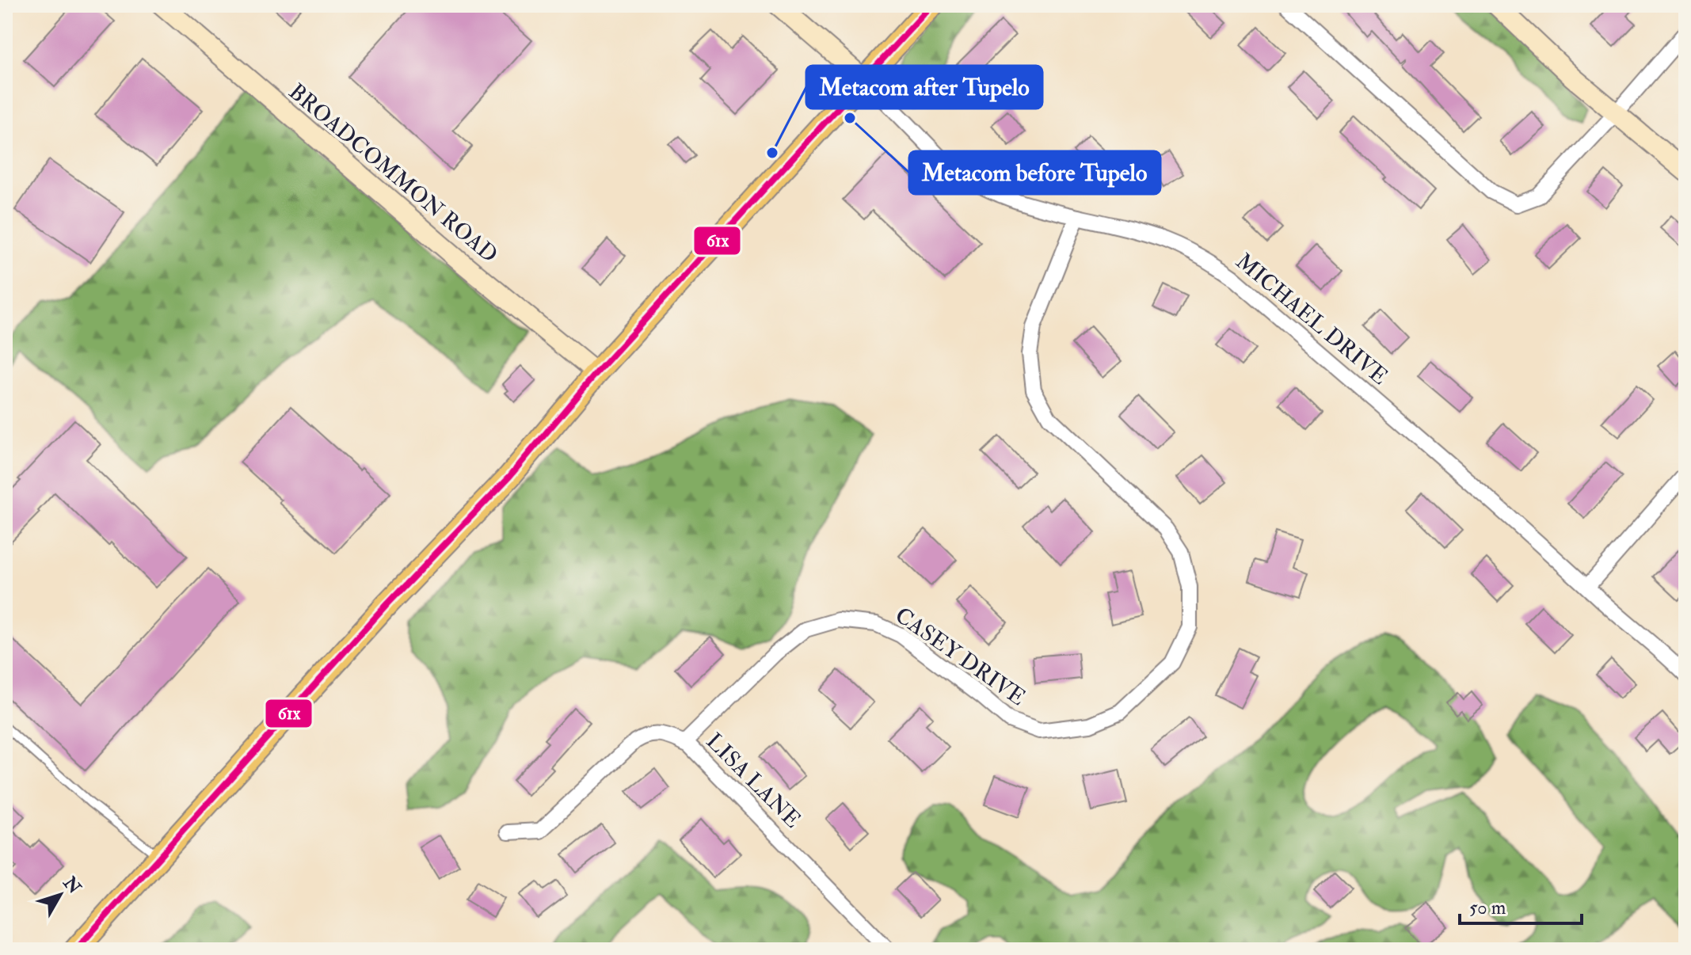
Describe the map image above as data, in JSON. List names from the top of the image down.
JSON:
{
  "streets": {
    "street": [
      "BROADCOMMON ROAD",
      "MICHAEL DRIVE",
      "CASEY DRIVE",
      "LISA LANE"
    ]
  },
  "crossings": [
    ["MICHAEL DRIVE", "CASEY DRIVE"],
    ["CASEY DRIVE", "LISA LANE"]
  ],
  "places": ["Metacom before Tupelo", "Metacom after Tupelo"],
  "lines": ["transit line 61x"],
  "scale_bar": "50 m",
  "north": "top right"
}
